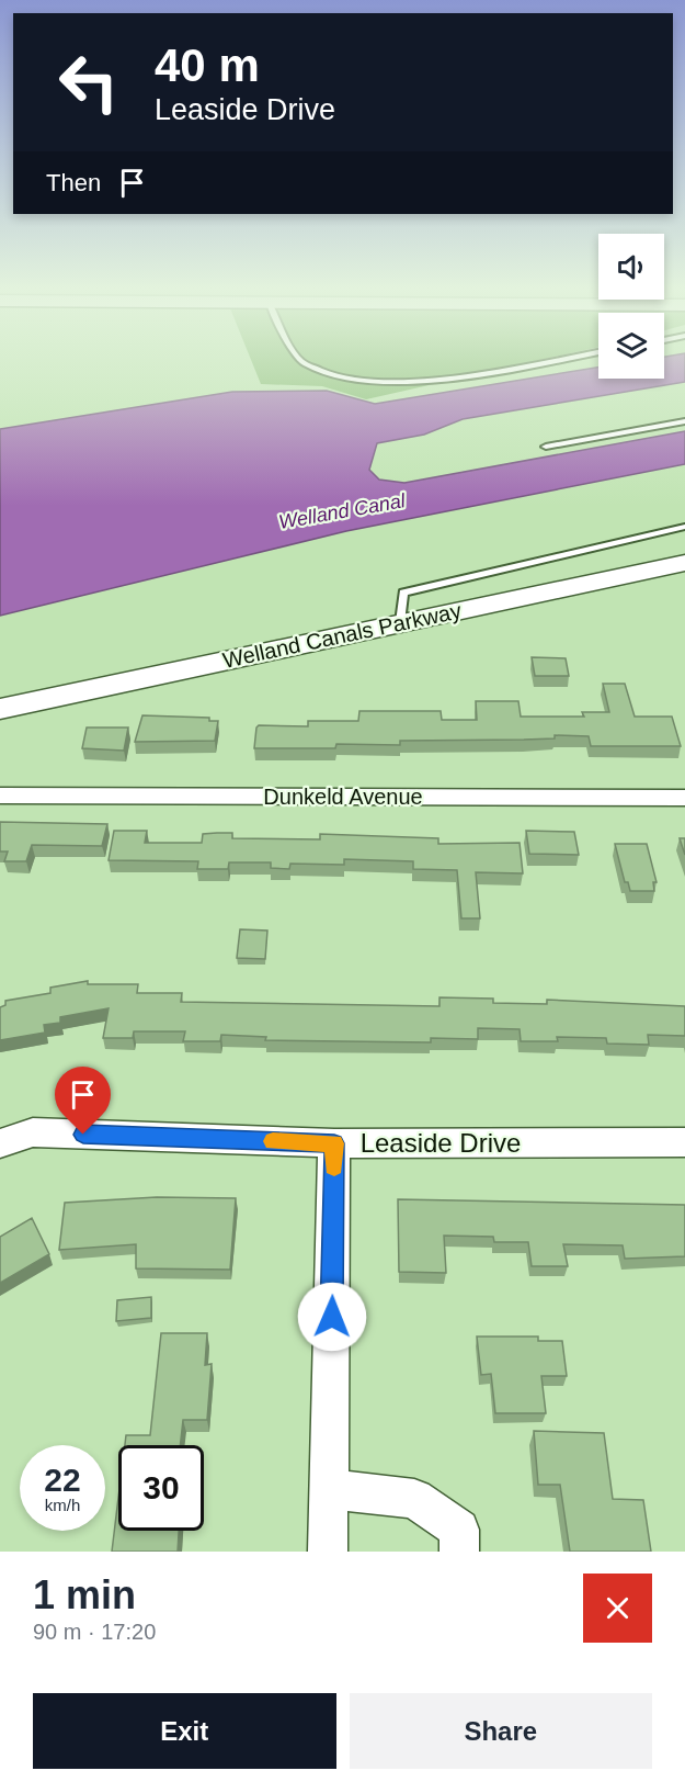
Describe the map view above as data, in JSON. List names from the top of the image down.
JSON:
{
  "streets": {
    "street": ["Welland Canals Parkway", "Dunkeld Avenue", "Leaside Drive"]
  },
  "water": ["Welland Canal"],
  "page": {
    "turn": ["40 m", "Leaside Drive"],
    "then": "Then",
    "speed": "22 km/h",
    "limit": "30",
    "heading": ["1 min", "90 m · 17:20"],
    "buttons": ["Exit", "Share"]
  }
}
